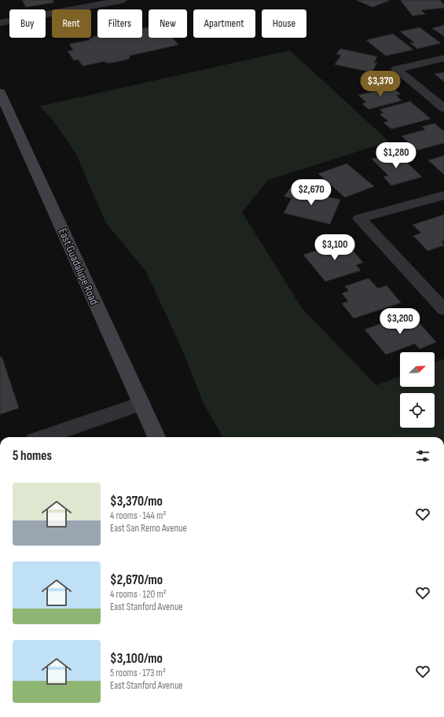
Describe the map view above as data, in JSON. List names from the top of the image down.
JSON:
{
  "streets": {
    "main road": ["East Guadalupe Road"]
  },
  "north": "top right",
  "page": {
    "chip": [
      "Buy",
      "Rent",
      "Filters",
      "New",
      "Apartment",
      "House"
    ],
    "price": [
      "$3,370",
      "$1,280",
      "$2,670",
      "$3,100",
      "$3,200"
    ],
    "heading": "5 homes",
    "list": [
      {
        "name": "$3,370/mo",
        "note": "4 rooms · 144 m² · East San Remo Avenue"
      },
      {
        "name": "$2,670/mo",
        "note": "4 rooms · 120 m² · East Stanford Avenue"
      },
      {
        "name": "$3,100/mo",
        "note": "5 rooms · 173 m² · East Stanford Avenue"
      }
    ]
  }
}
